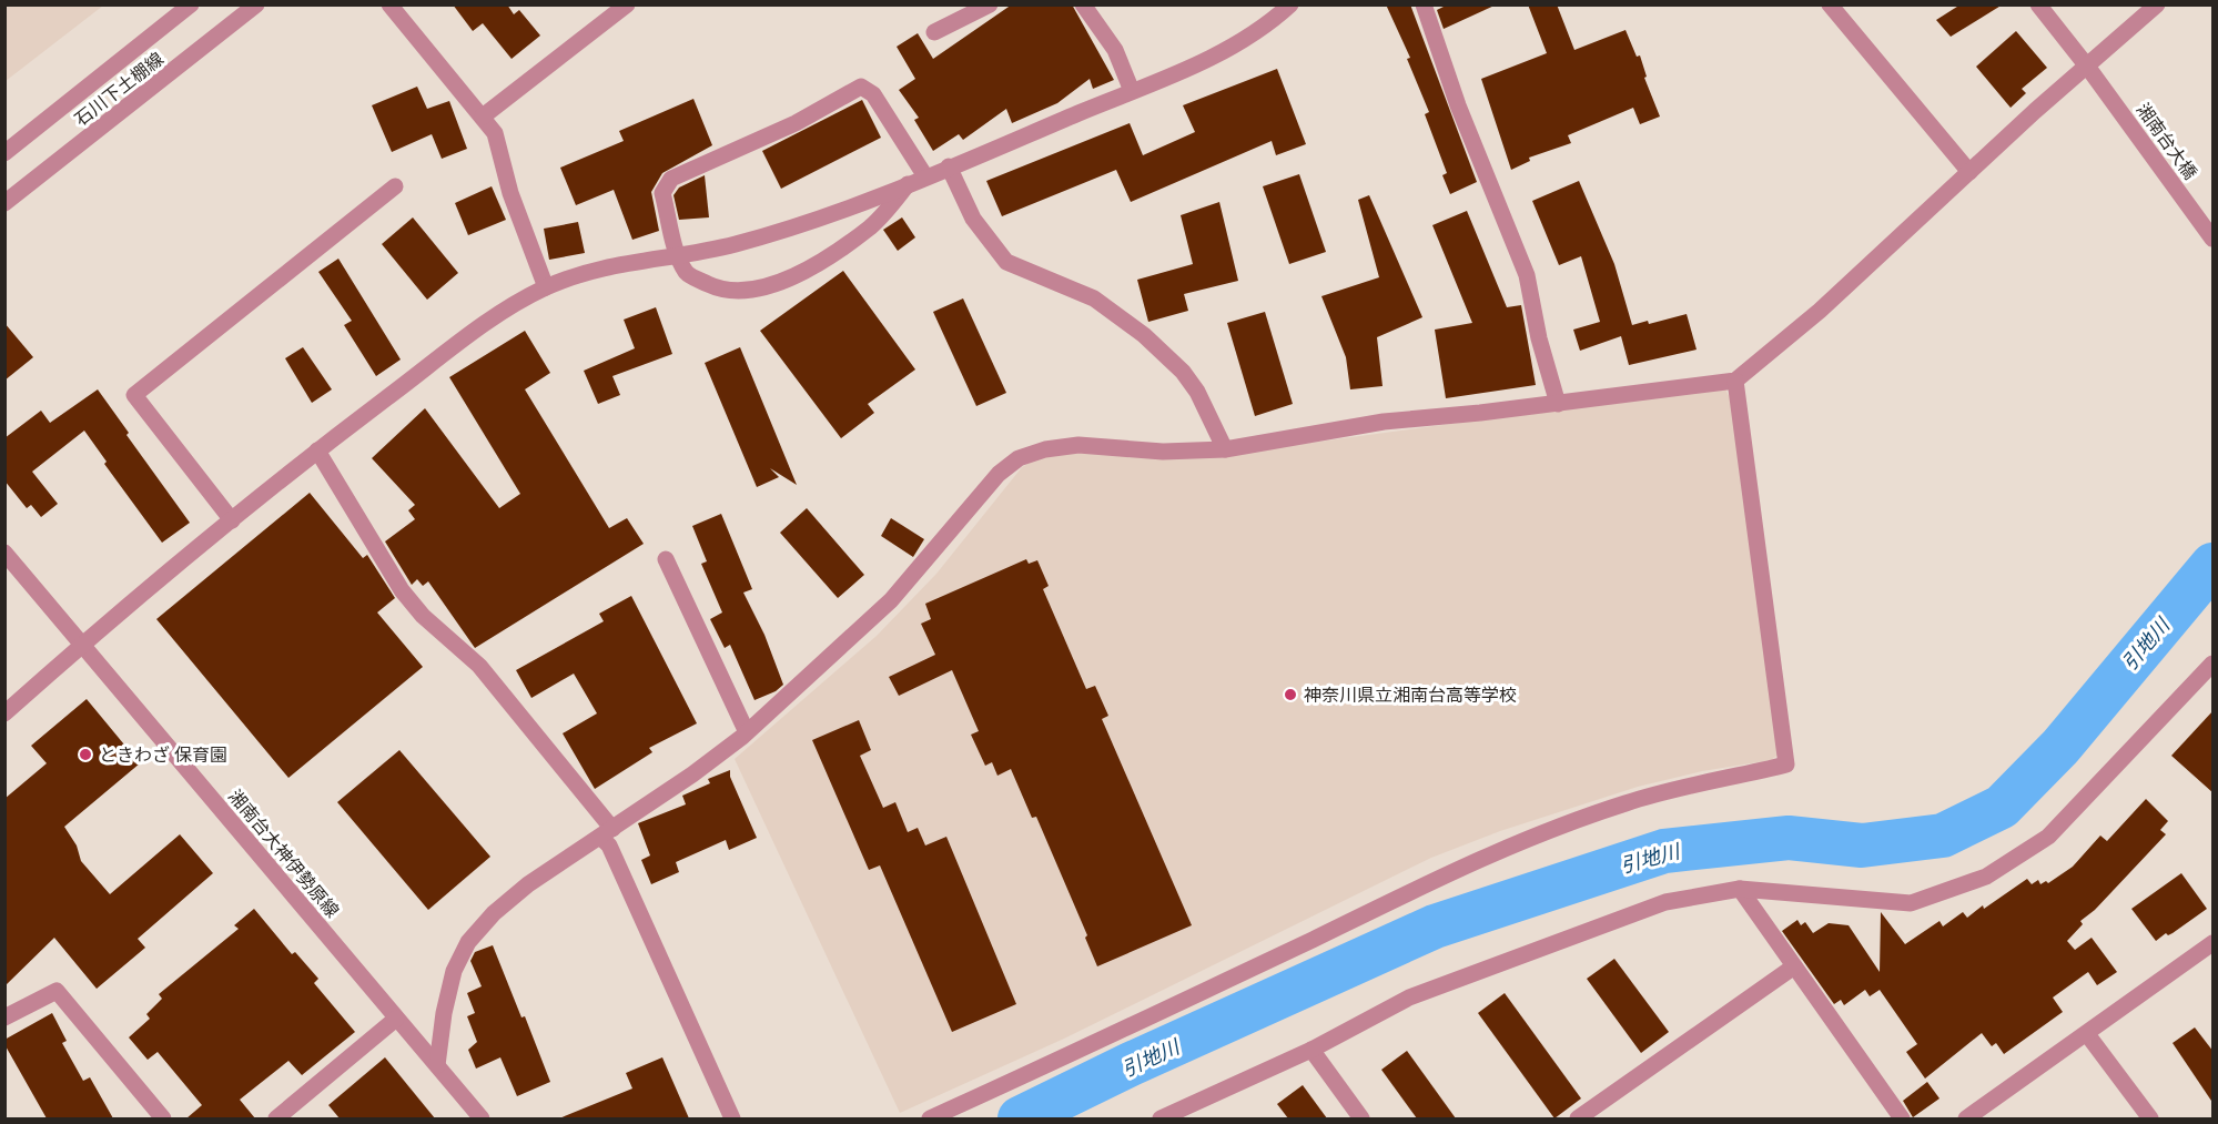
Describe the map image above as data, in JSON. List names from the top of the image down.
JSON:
{
  "streets": {
    "street": ["石川下土棚線", "湘南台大橋", "湘南台大神伊勢原線"]
  },
  "water": ["引地川"],
  "places": ["神奈川県立湘南台高等学校", "ときわざ 保育園"]
}
